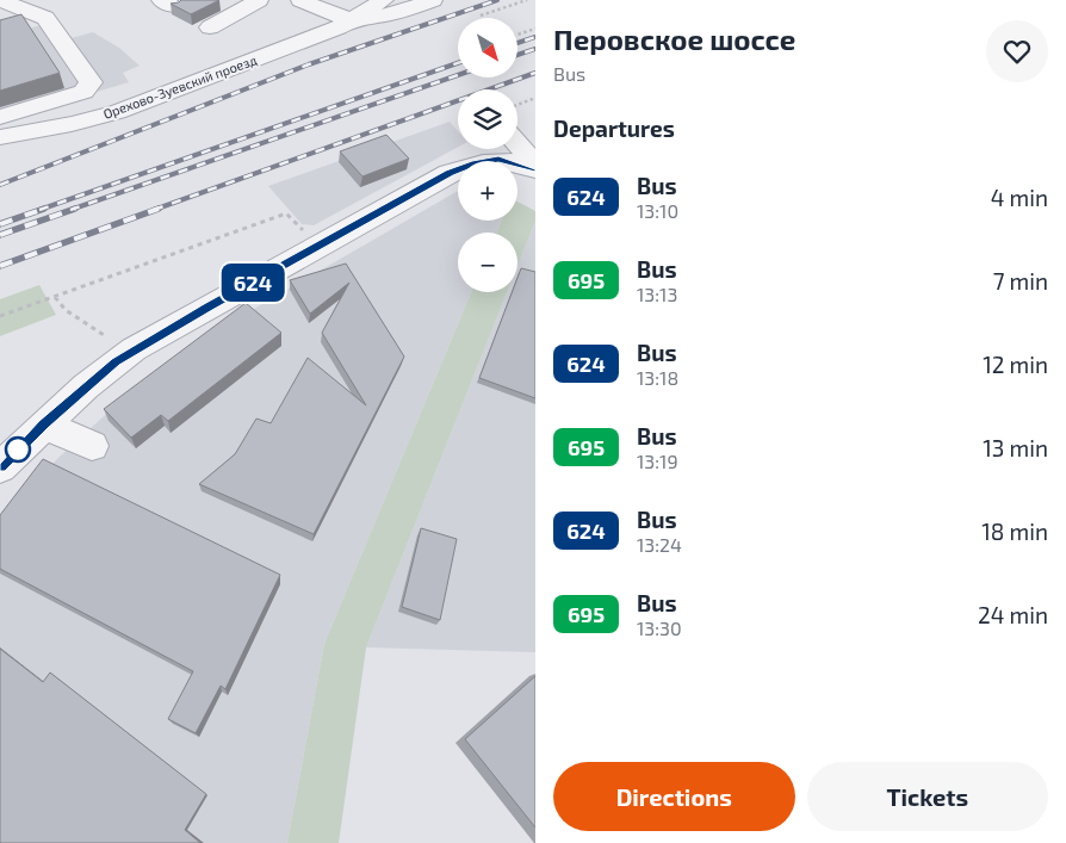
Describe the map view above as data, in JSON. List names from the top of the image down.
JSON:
{
  "streets": {
    "street": ["Орехово-Зуевский проезд"]
  },
  "lines": ["bus line 624"],
  "north": "bottom right",
  "page": {
    "on_map": "624",
    "heading": [
      ["Перовское шоссе", "Bus"],
      "Departures"
    ],
    "map_buttons": ["+", "−"],
    "list": [
      {
        "mark": "624",
        "name": "Bus",
        "note": "13:10",
        "value": "4 min"
      },
      {
        "mark": "695",
        "name": "Bus",
        "note": "13:13",
        "value": "7 min"
      },
      {
        "mark": "624",
        "name": "Bus",
        "note": "13:18",
        "value": "12 min"
      },
      {
        "mark": "695",
        "name": "Bus",
        "note": "13:19",
        "value": "13 min"
      },
      {
        "mark": "624",
        "name": "Bus",
        "note": "13:24",
        "value": "18 min"
      },
      {
        "mark": "695",
        "name": "Bus",
        "note": "13:30",
        "value": "24 min"
      }
    ],
    "buttons": ["Directions", "Tickets"]
  }
}
